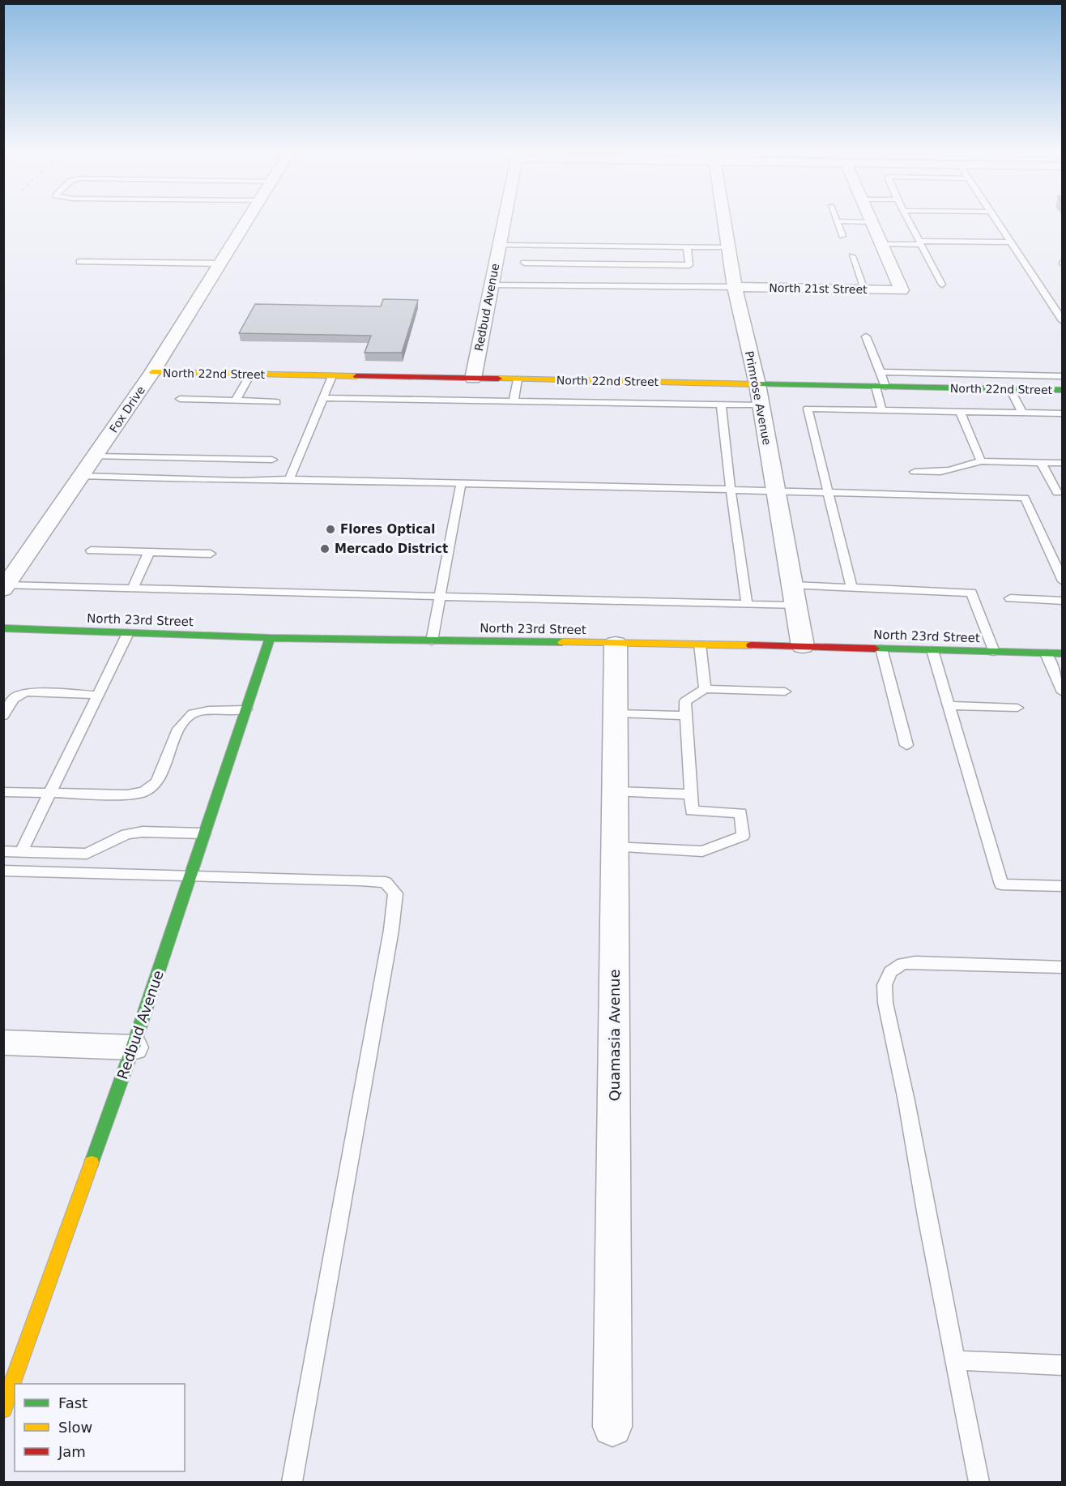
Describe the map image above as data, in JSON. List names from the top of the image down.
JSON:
{
  "streets": {
    "street": [
      "North 21st Street",
      "Redbud Avenue",
      "North 22nd Street",
      "Primrose Avenue",
      "Fox Drive",
      "North 23rd Street",
      "Quamasia Avenue"
    ]
  },
  "crossings": [
    ["North 21st Street", "Primrose Avenue"],
    ["Redbud Avenue", "North 22nd Street"],
    ["Redbud Avenue", "North 23rd Street"],
    ["North 22nd Street", "Primrose Avenue"],
    ["North 22nd Street", "Fox Drive"],
    ["Primrose Avenue", "North 23rd Street"],
    ["North 23rd Street", "Quamasia Avenue"]
  ],
  "places": ["Flores Optical", "Mercado District"],
  "legend": ["Fast", "Slow", "Jam"]
}
